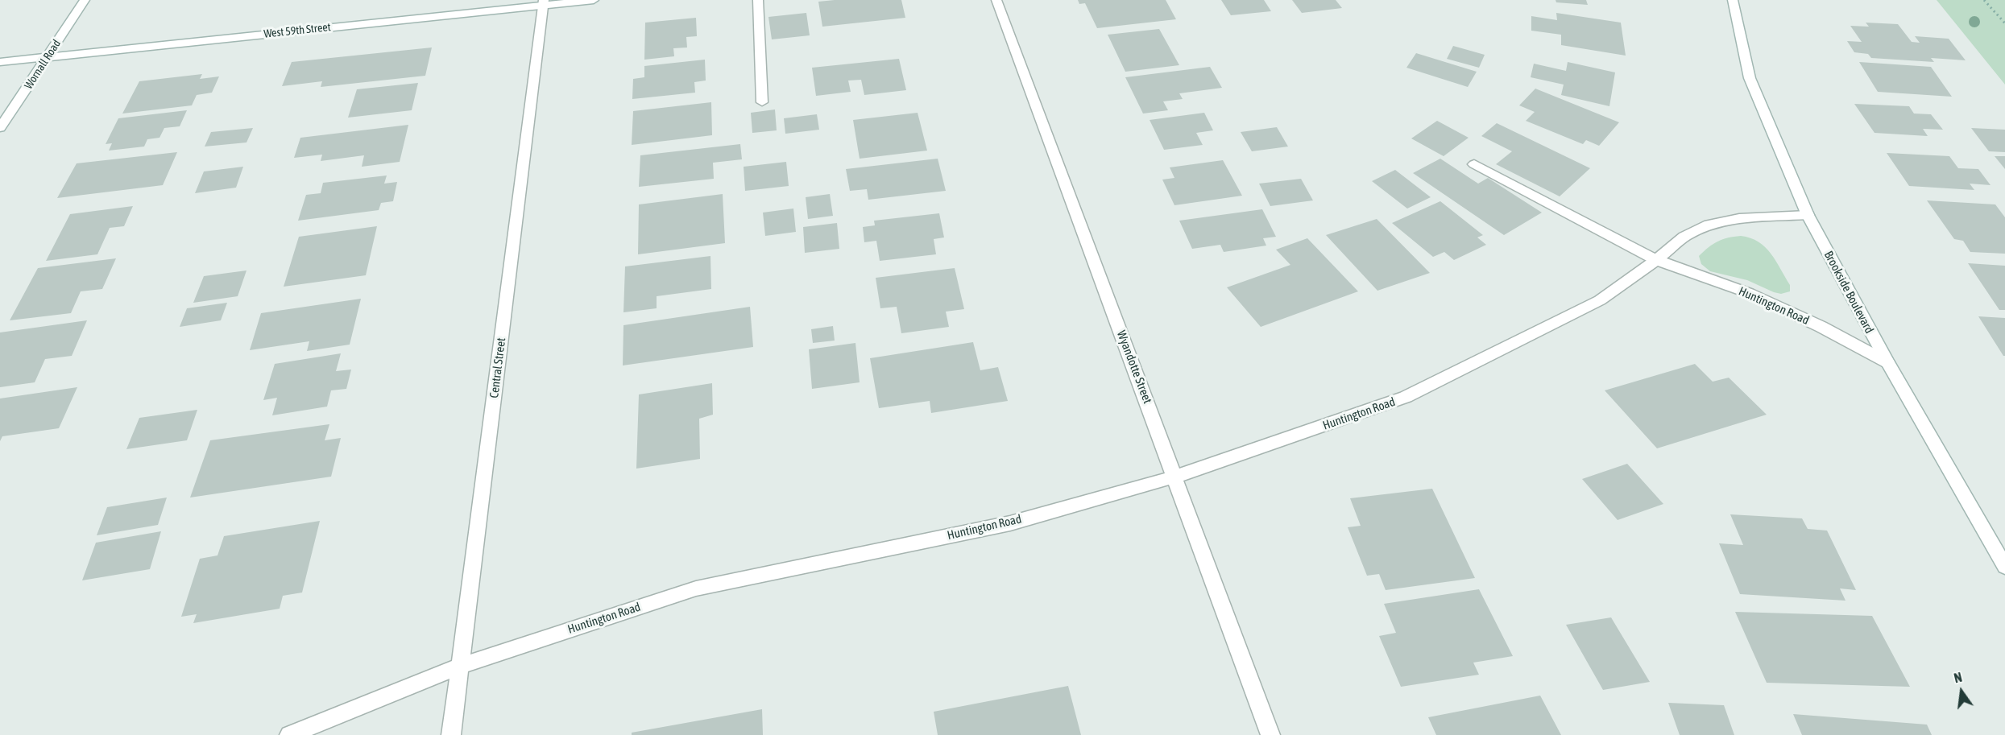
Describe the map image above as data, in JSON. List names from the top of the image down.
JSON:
{
  "streets": {
    "street": [
      "West 59th Street",
      "Wornall Road",
      "Brookside Boulevard",
      "Huntington Road",
      "Wyandotte Street",
      "Central Street"
    ]
  },
  "crossings": [
    ["West 59th Street", "Wornall Road"],
    ["West 59th Street", "Central Street"],
    ["Brookside Boulevard", "Huntington Road"],
    ["Huntington Road", "Wyandotte Street"],
    ["Huntington Road", "Central Street"]
  ],
  "north": "top"
}
